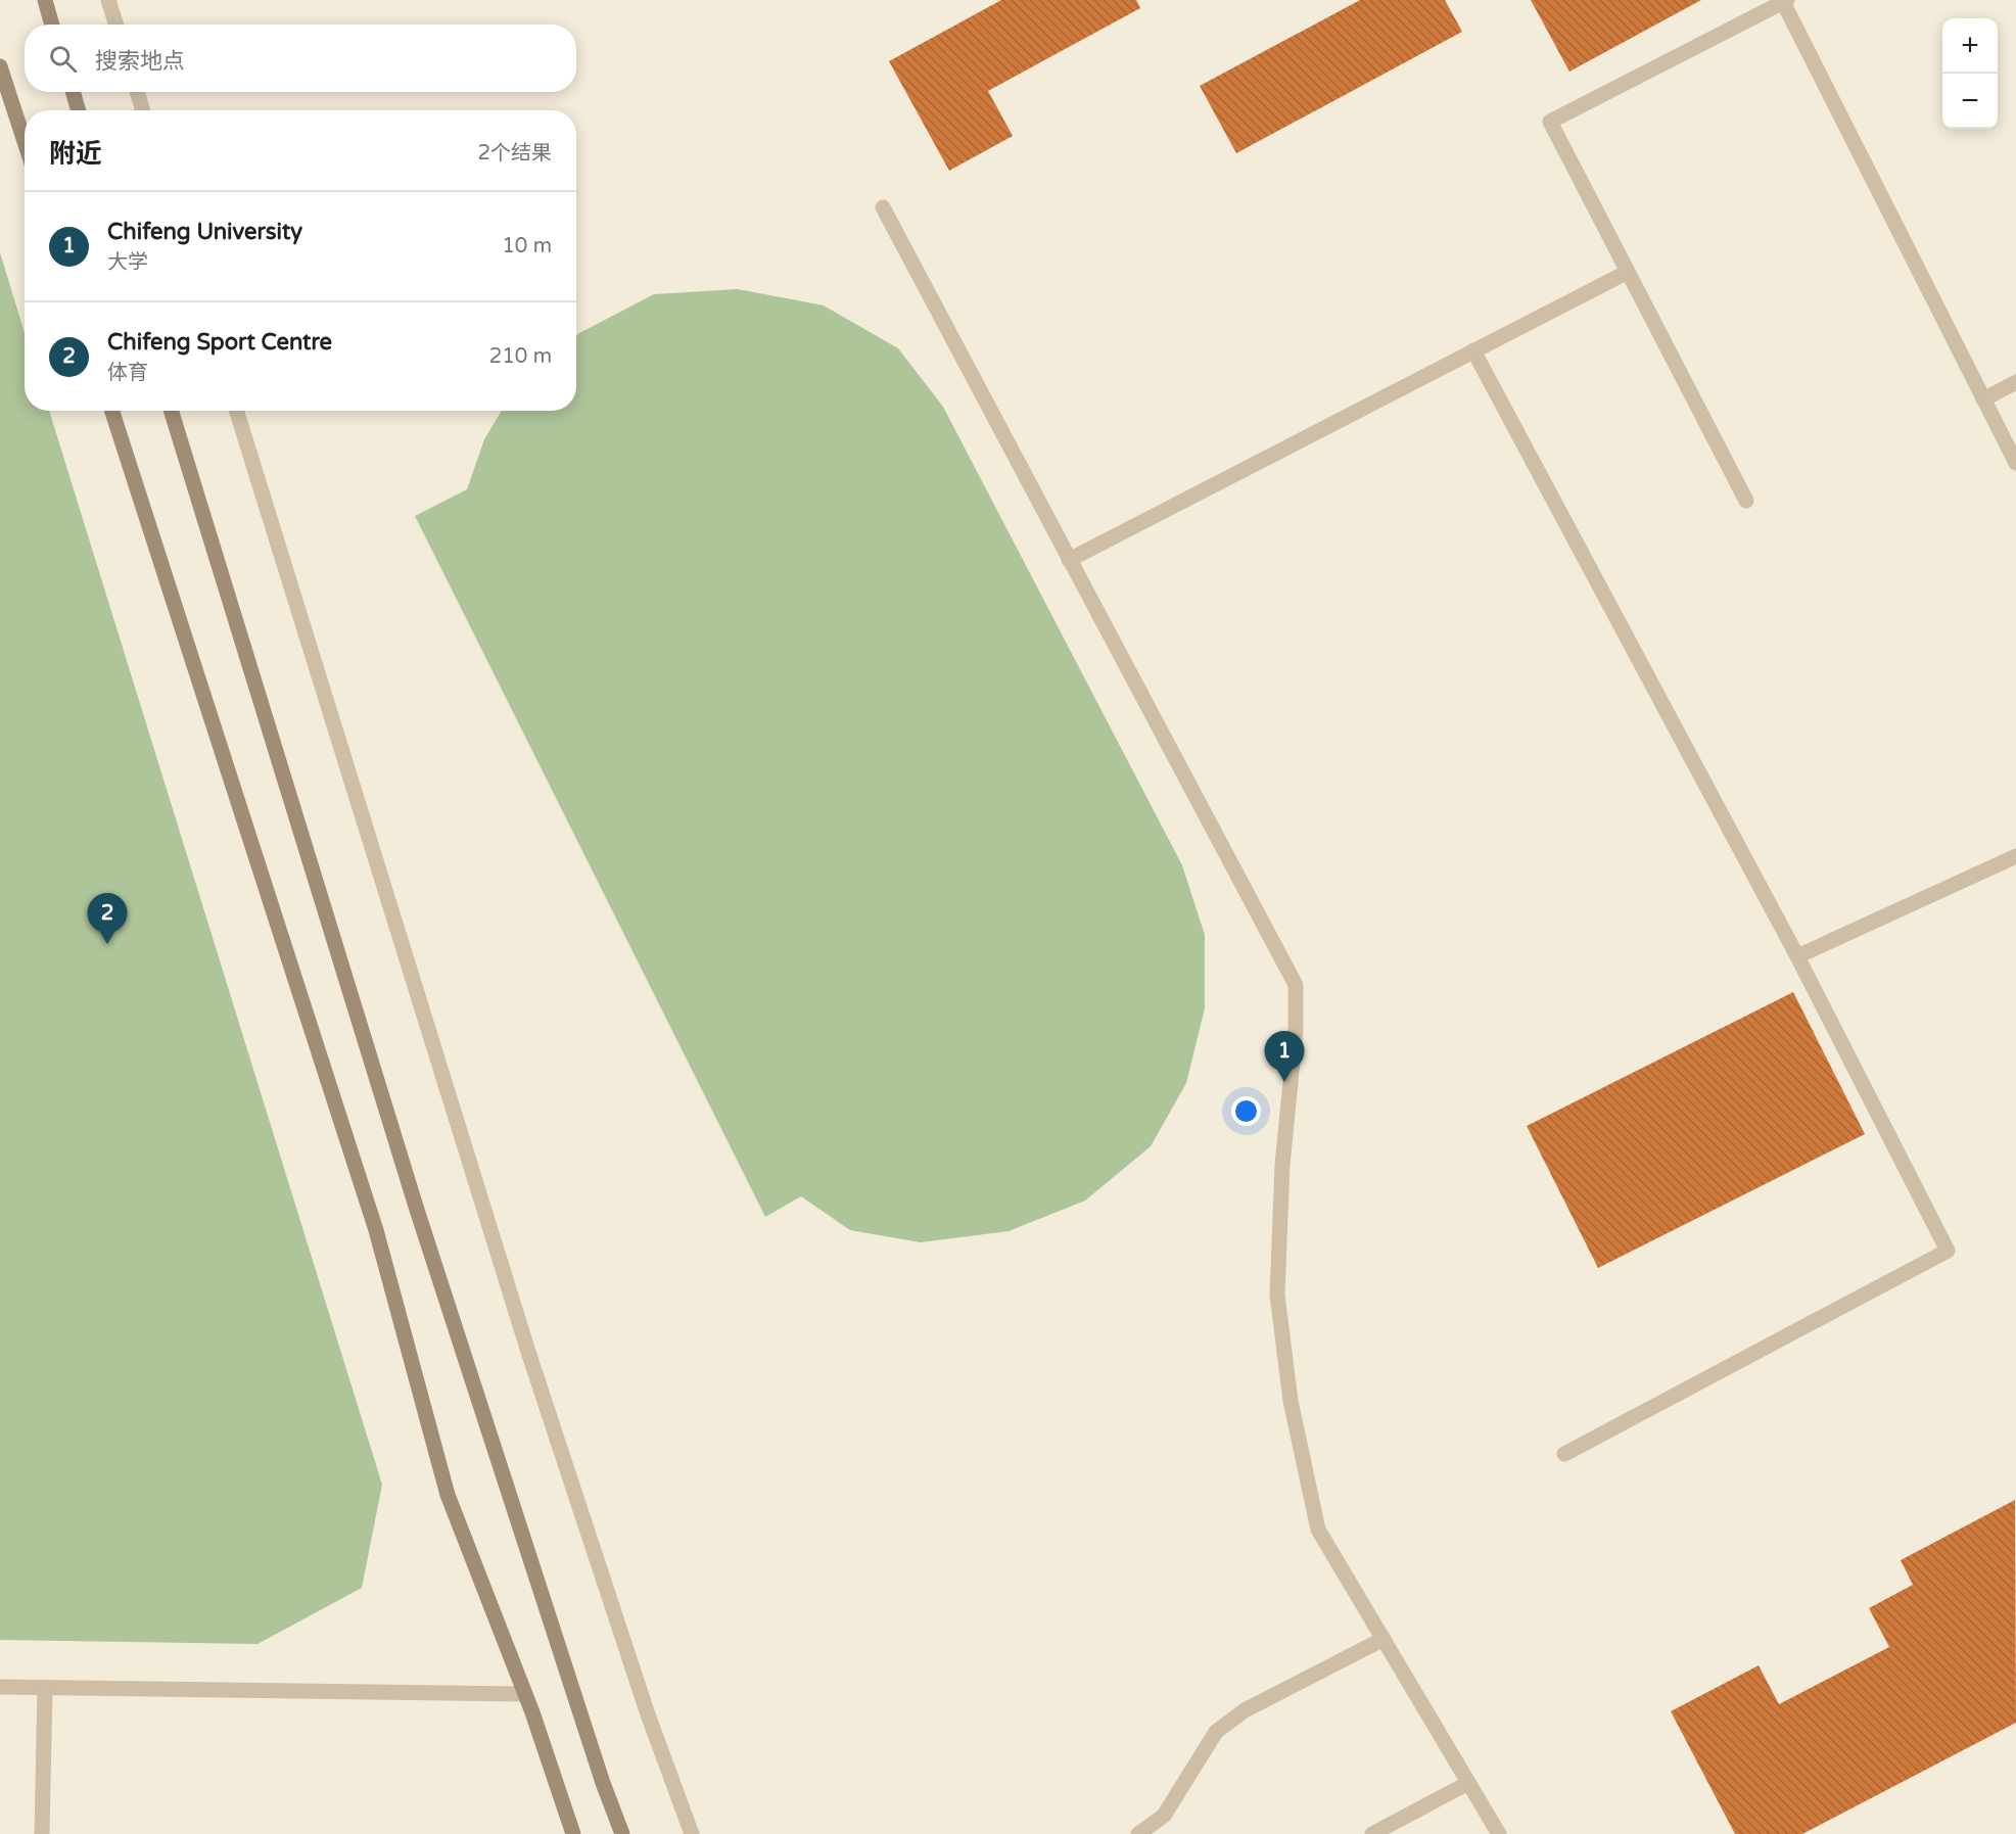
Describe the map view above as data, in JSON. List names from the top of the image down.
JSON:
{
  "page": {
    "map_buttons": ["+", "−"],
    "search": "搜索地点",
    "heading": ["附近", "2个结果"],
    "list": [
      {
        "mark": "1",
        "name": "Chifeng University",
        "note": "大学",
        "value": "10 m"
      },
      {
        "mark": "2",
        "name": "Chifeng Sport Centre",
        "note": "体育",
        "value": "210 m"
      }
    ],
    "pins": ["2", "1"]
  }
}
